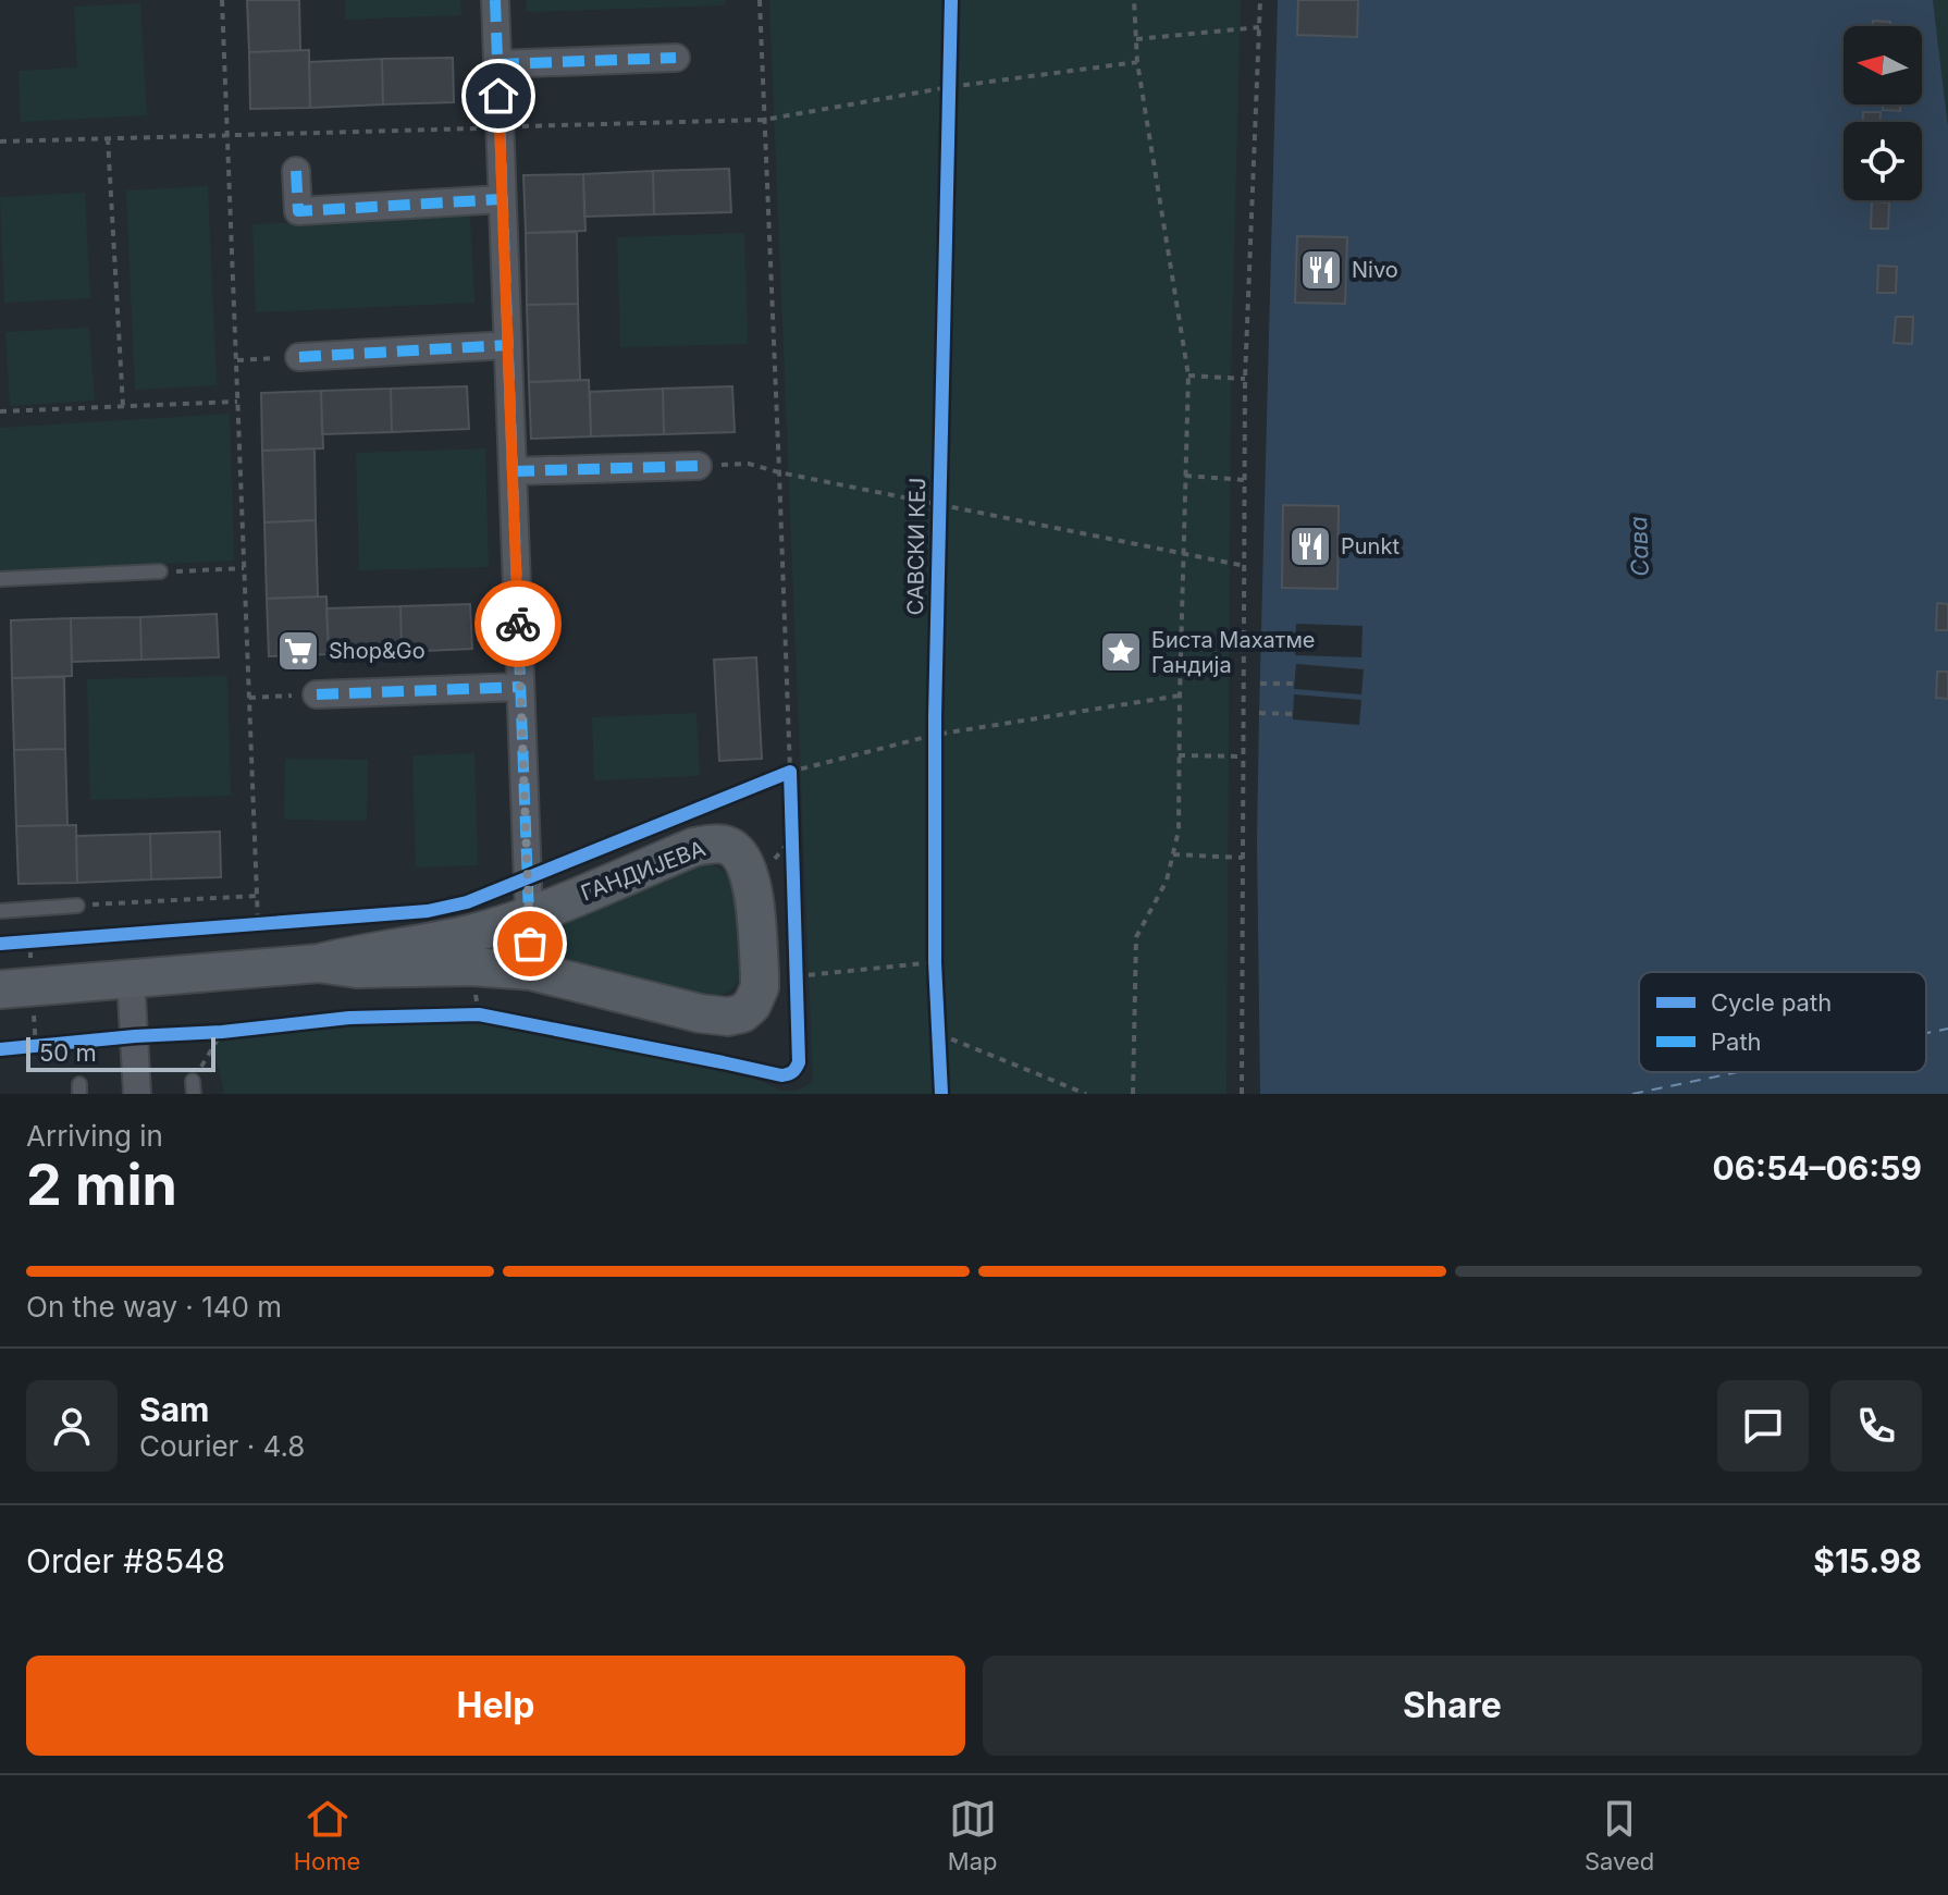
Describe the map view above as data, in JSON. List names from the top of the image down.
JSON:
{
  "streets": {
    "street": ["ГАНДИЈЕВА"],
    "cycle path": ["САВСКИ КЕЈ"]
  },
  "water": ["Сава"],
  "places": {
    "restaurant": ["Nivo", "Punkt"],
    "supermarket": ["Shop&Go"],
    "place": ["Биста Махатме Гандија"]
  },
  "legend": ["Cycle path", "Path"],
  "scale_bar": "50 m",
  "north": "left",
  "page": {
    "scale": "50 m",
    "heading": ["2 min", "Arriving in", "06:54–06:59"],
    "panel": [
      "Sam",
      "Courier · 4.8",
      "Order #8548",
      "$15.98"
    ],
    "bar": "On the way · 140 m",
    "buttons": ["Help", "Share"],
    "tabs": ["Home", "Map", "Saved"]
  }
}
